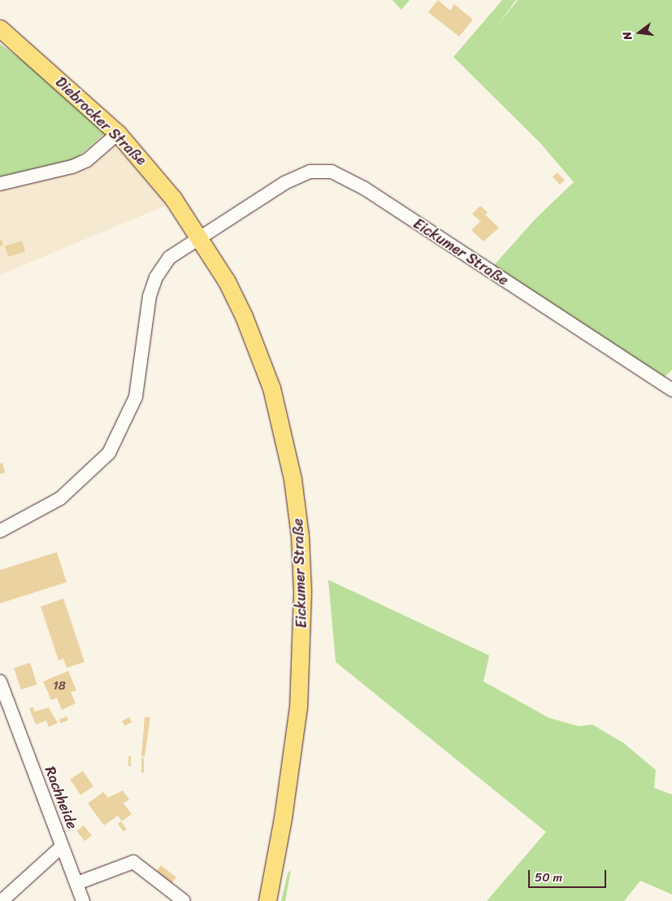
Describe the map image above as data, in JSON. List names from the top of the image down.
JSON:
{
  "streets": {
    "main road": ["Diebrocker Straße", "Eickumer Straße"],
    "street": ["Rachheide"]
  },
  "crossings": [
    ["Diebrocker Straße", "Eickumer Straße"]
  ],
  "house_numbers": ["18"],
  "scale_bar": "50 m",
  "north": "left"
}
